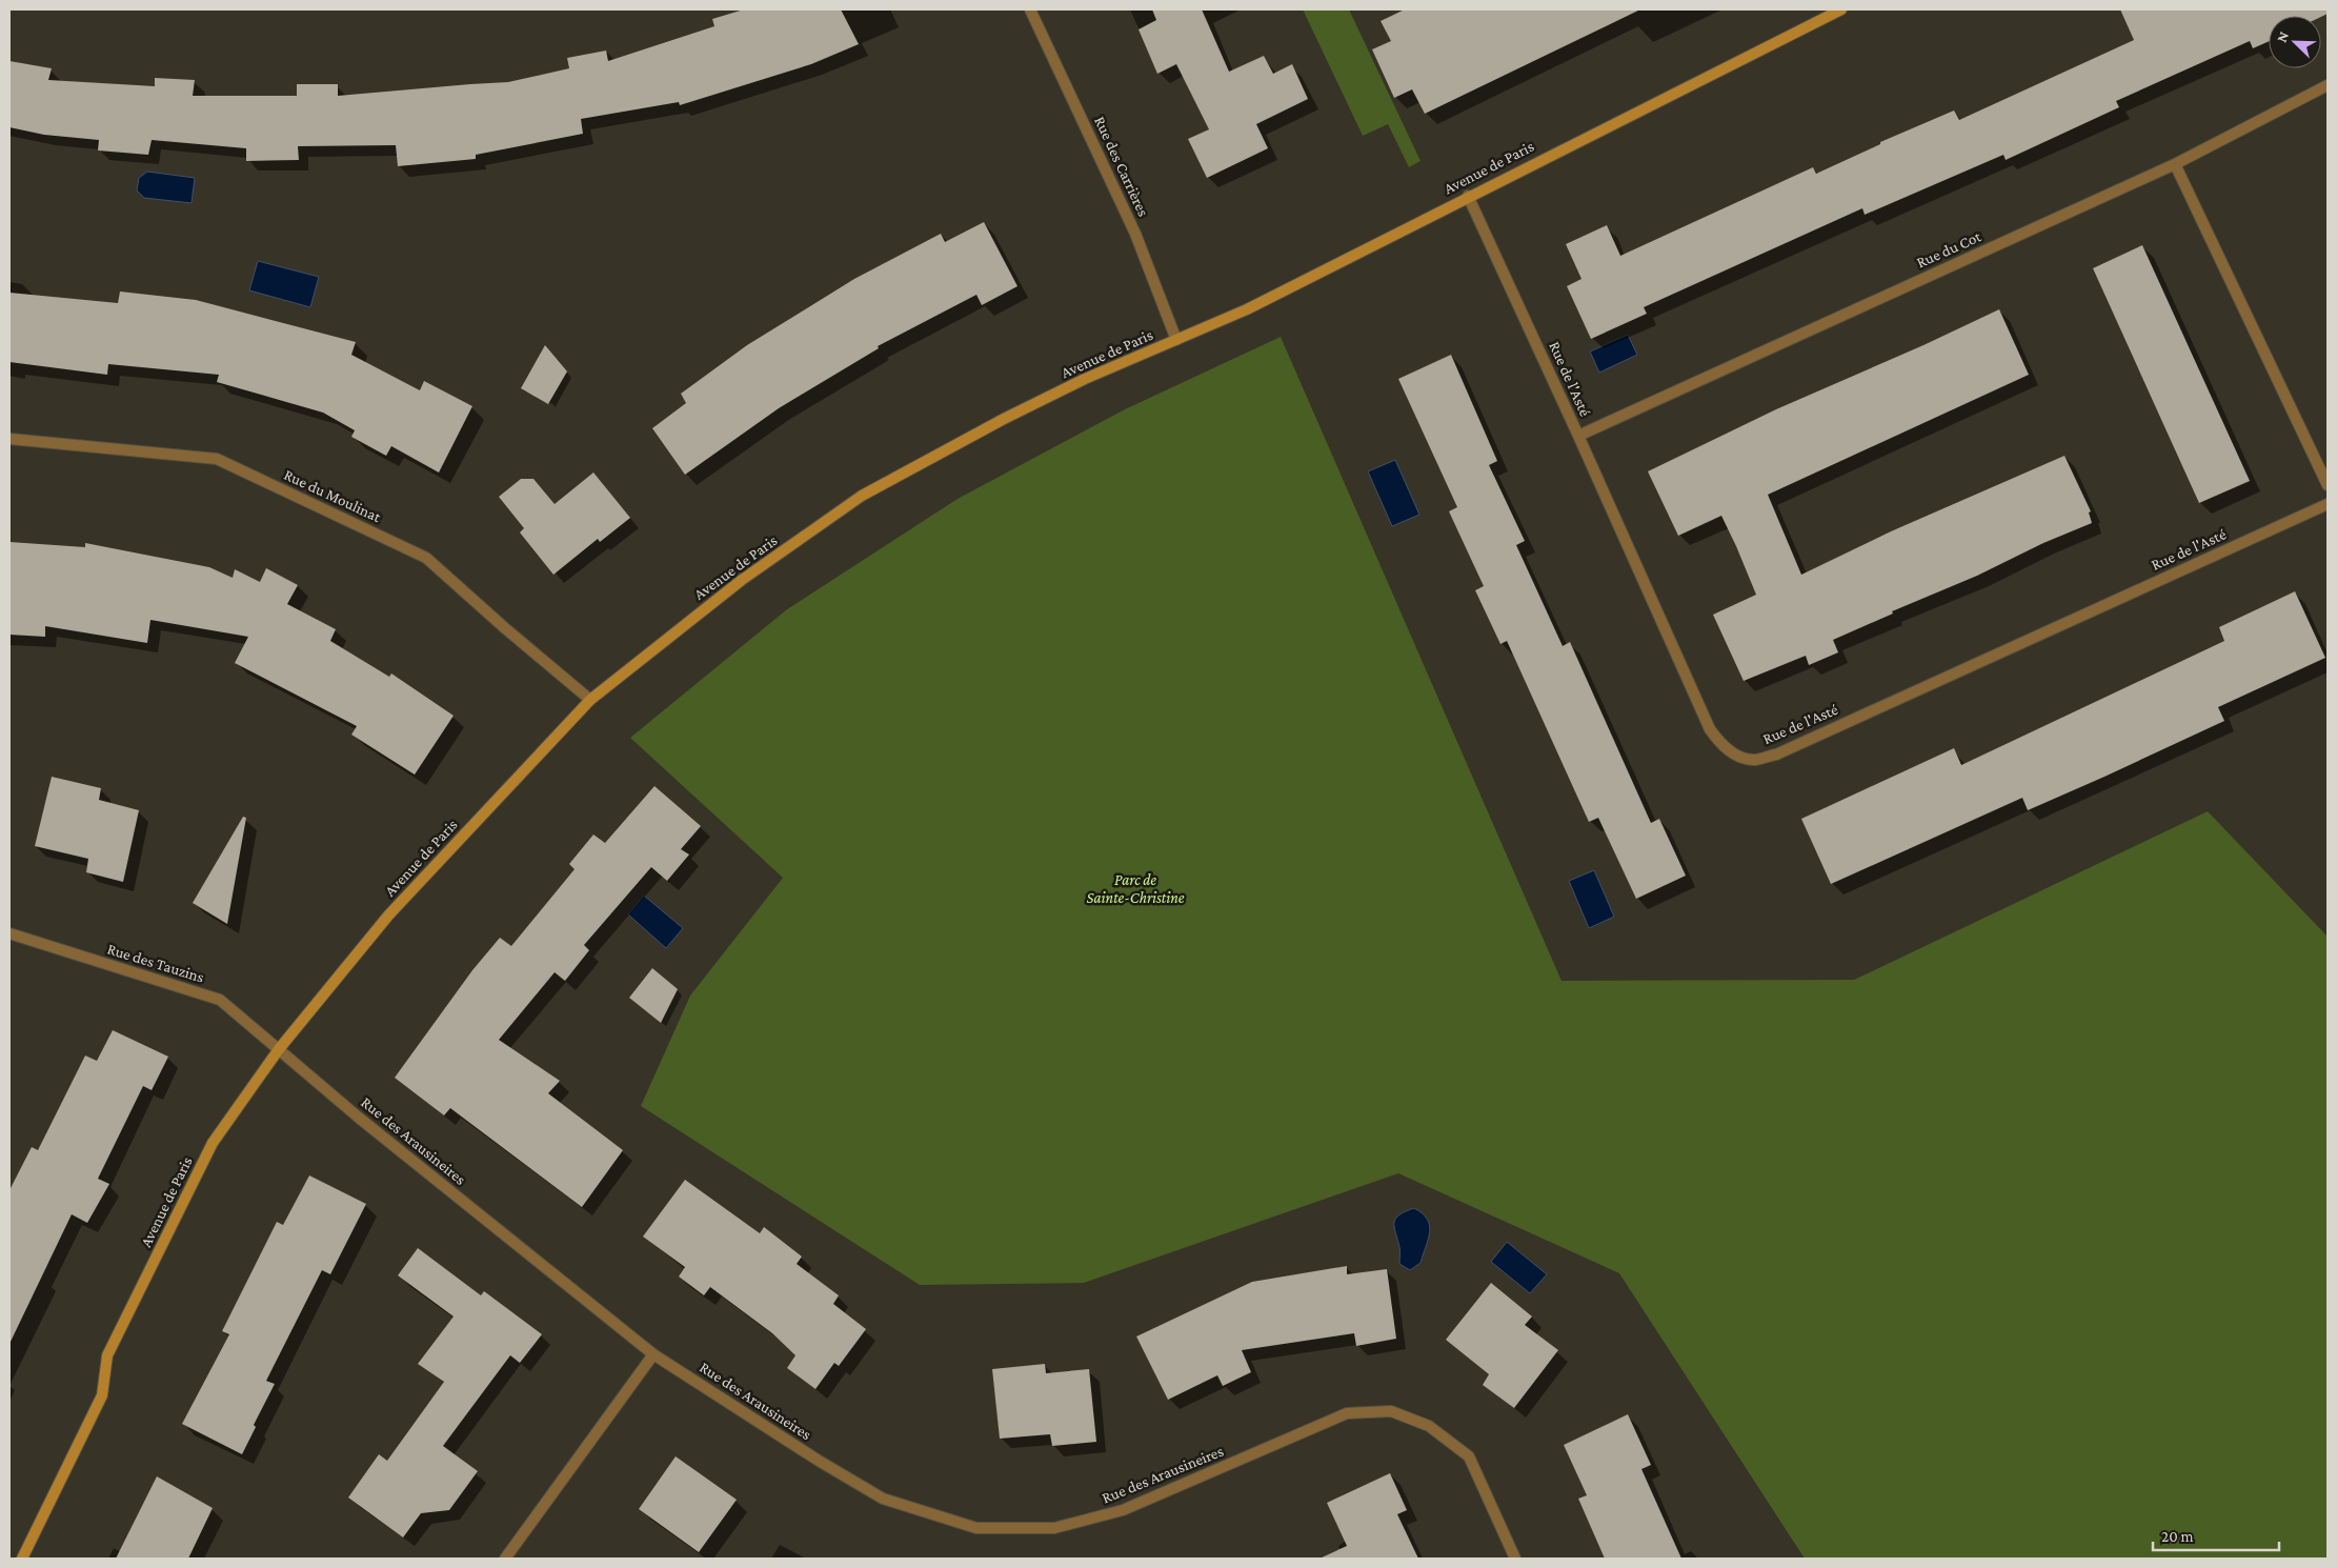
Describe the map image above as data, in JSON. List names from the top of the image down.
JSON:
{
  "streets": {
    "street": [
      "Rue des Carrières",
      "Avenue de Paris",
      "Rue du Cot",
      "Rue de l'Asté",
      "Rue du Moulinat",
      "Rue des Tauzins",
      "Rue des Arausineires"
    ]
  },
  "crossings": [
    ["Rue des Carrières", "Avenue de Paris"],
    ["Avenue de Paris", "Rue de l'Asté"],
    ["Avenue de Paris", "Rue du Moulinat"],
    ["Avenue de Paris", "Rue des Tauzins"],
    ["Avenue de Paris", "Rue des Arausineires"],
    ["Rue du Cot", "Rue de l'Asté"],
    ["Rue des Tauzins", "Rue des Arausineires"]
  ],
  "parks": ["Parc de Sainte-Christine"],
  "scale_bar": "20 m",
  "north": "top left"
}
